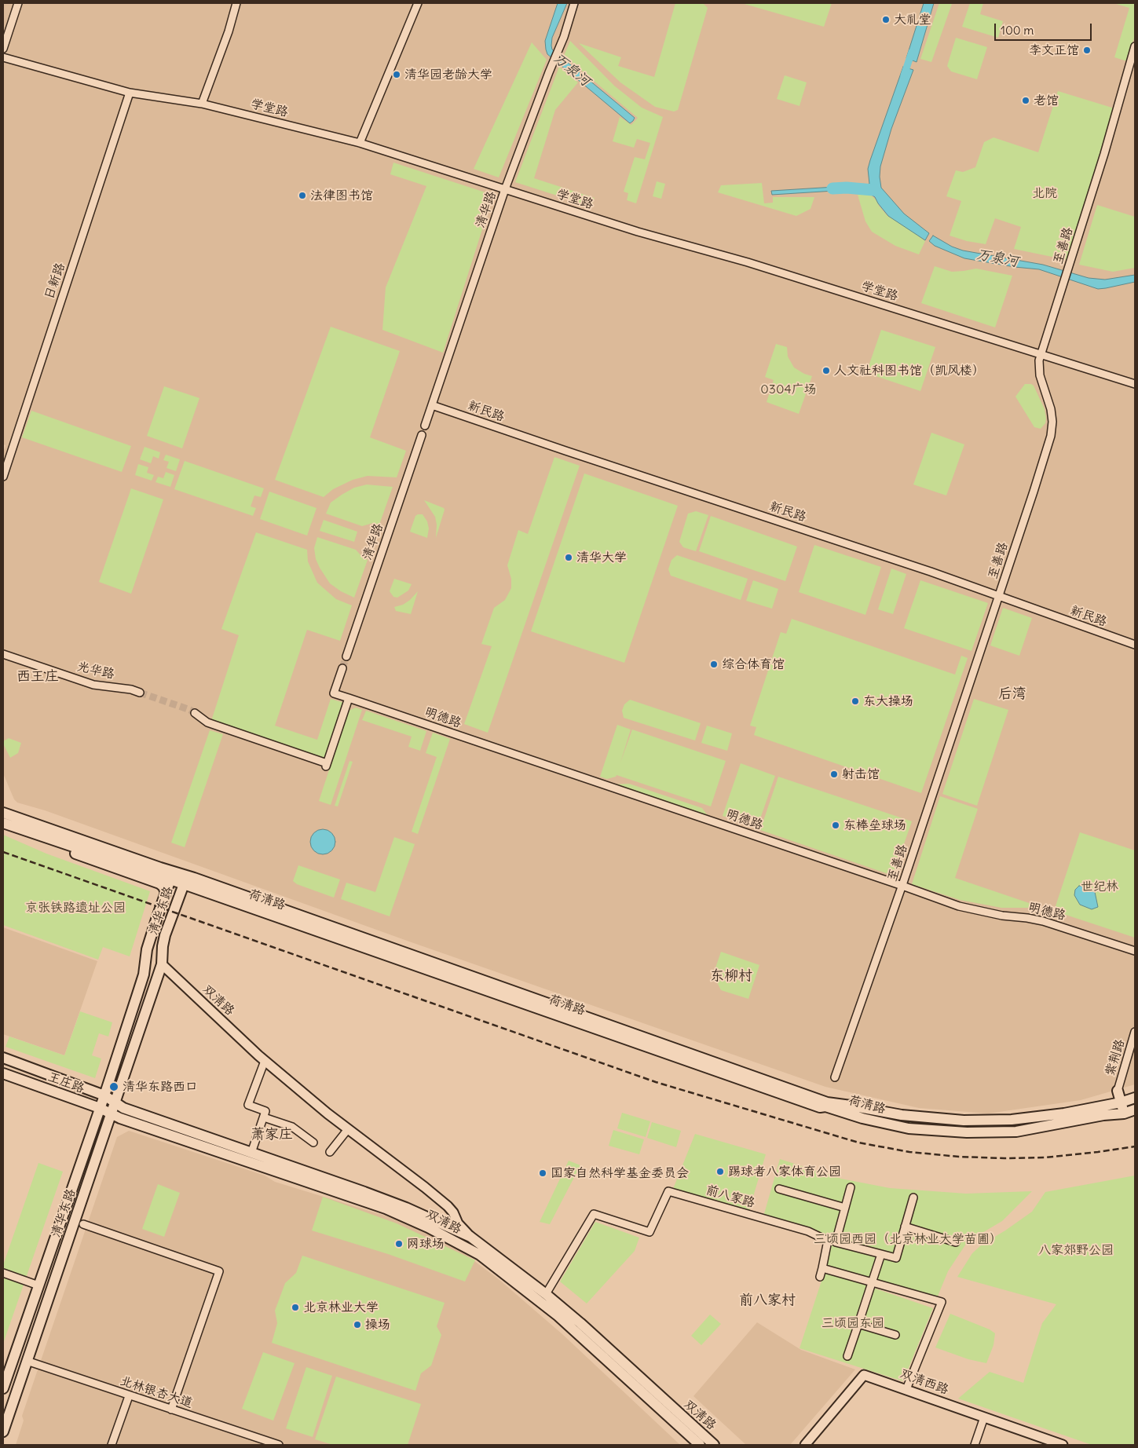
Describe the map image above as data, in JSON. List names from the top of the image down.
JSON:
{
  "streets": {
    "main road": [
      "荷清路",
      "清华东路",
      "双清路",
      "王庄路"
    ],
    "street": [
      "学堂路",
      "清华路",
      "至善路",
      "日新路",
      "新民路",
      "光华路",
      "明德路",
      "紫荆路",
      "前八家路",
      "双清西路",
      "北林银杏大道"
    ]
  },
  "crossings": [
    ["学堂路", "清华路"],
    ["学堂路", "至善路"],
    ["学堂路", "日新路"],
    ["清华路", "新民路"],
    ["至善路", "新民路"],
    ["至善路", "明德路"],
    ["荷清路", "清华东路"],
    ["清华东路", "双清路"],
    ["清华东路", "王庄路"],
    ["清华东路", "北林银杏大道"],
    ["双清路", "王庄路"],
    ["双清路", "前八家路"]
  ],
  "districts": [
    "西王庄",
    "后湾",
    "东柳村",
    "萧家庄",
    "前八家村"
  ],
  "water": ["万泉河"],
  "parks": [
    "北院",
    "0304广场",
    "世纪林",
    "京张铁路遗址公园",
    "三顷园西园（北京林业大学苗圃）",
    "八家郊野公园",
    "三顷园东园"
  ],
  "places": [
    "大礼堂",
    "李文正馆",
    "清华园老龄大学",
    "老馆",
    "法律图书馆",
    "人文社科图书馆（凯风楼）",
    "清华大学",
    "综合体育馆",
    "东大操场",
    "射击馆",
    "东棒垒球场",
    "清华东路西口",
    "踢球者八家体育公园",
    "国家自然科学基金委员会",
    "网球场",
    "北京林业大学",
    "操场"
  ],
  "scale_bar": "100 m"
}
